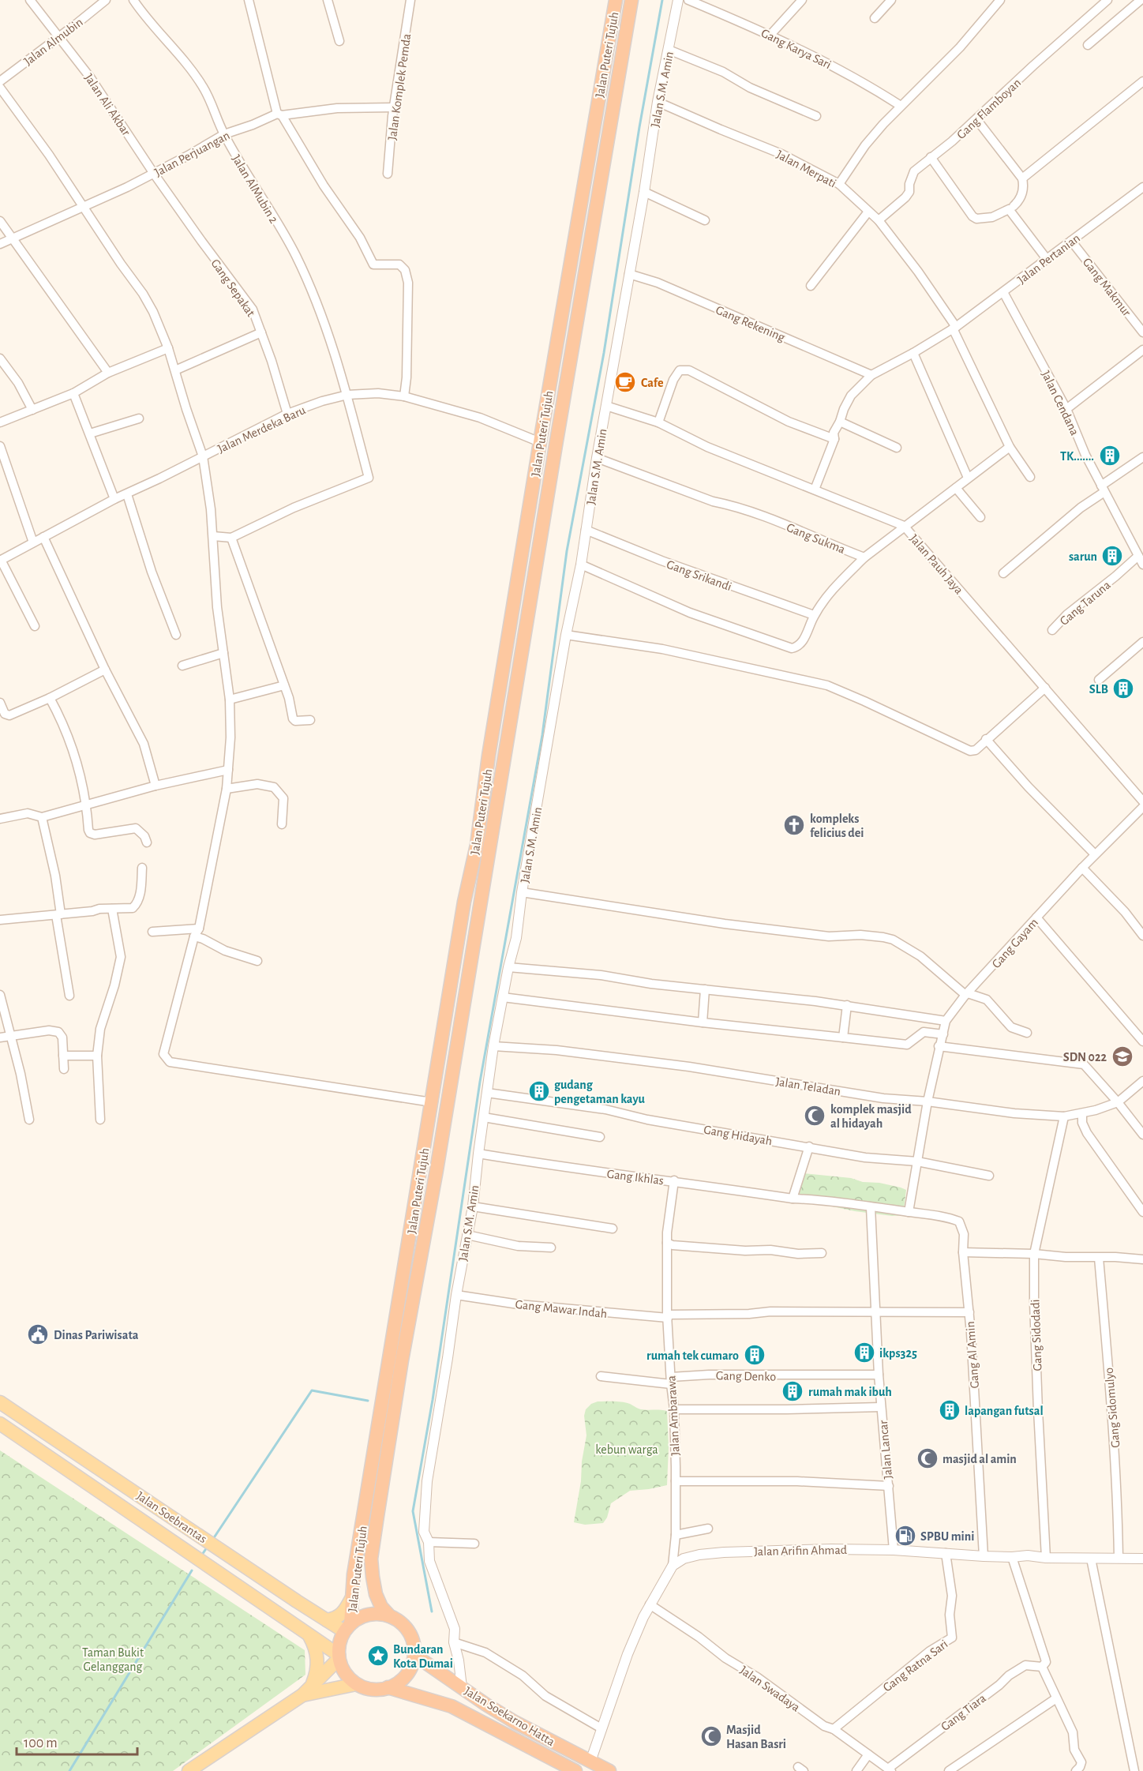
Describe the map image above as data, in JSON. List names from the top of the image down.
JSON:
{
  "streets": {
    "highway": ["Jalan Puteri Tujuh", "Jalan Soekarno Hatta"],
    "main road": ["Jalan Soebrantas"],
    "street": [
      "Jalan Almubin",
      "Gang Karya Sari",
      "Jalan Komplek Pemda",
      "Jalan S.M. Amin",
      "Jalan Ali Akbar",
      "Gang Flamboyan",
      "Jalan Perjuangan",
      "Jalan Merpati",
      "Jalan AlMubin 2",
      "Jalan Pertanian",
      "Gang Makmur",
      "Gang Sepakat",
      "Gang Rekening",
      "Jalan Cendana",
      "Jalan Merdeka Baru",
      "Gang Sukma",
      "Jalan Pauh Jaya",
      "Gang Srikandi",
      "Gang Taruna",
      "Gang Gayam",
      "Jalan Teladan",
      "Gang Hidayah",
      "Gang Ikhlas",
      "Gang Mawar Indah",
      "Gang Sidodadi",
      "Gang Al Amin",
      "Gang Denko",
      "Gang Sidomulyo",
      "Jalan Ambarawa",
      "Jalan Lancar",
      "Jalan Arifin Ahmad",
      "Gang Ratna Sari",
      "Jalan Swadaya",
      "Gang Tiara"
    ]
  },
  "crossings": [
    ["Jalan Almubin", "Jalan Ali Akbar"],
    ["Jalan Puteri Tujuh", "Jalan Merdeka Baru"],
    ["Jalan Puteri Tujuh", "Jalan Soebrantas"],
    ["Jalan Puteri Tujuh", "Jalan Soekarno Hatta"],
    ["Jalan Komplek Pemda", "Jalan Perjuangan"],
    ["Jalan S.M. Amin", "Jalan Merpati"],
    ["Jalan S.M. Amin", "Gang Rekening"],
    ["Jalan S.M. Amin", "Gang Sukma"],
    ["Jalan S.M. Amin", "Jalan Pauh Jaya"],
    ["Jalan S.M. Amin", "Gang Srikandi"],
    ["Jalan S.M. Amin", "Jalan Teladan"],
    ["Jalan S.M. Amin", "Gang Hidayah"],
    ["Jalan S.M. Amin", "Gang Ikhlas"],
    ["Jalan S.M. Amin", "Gang Mawar Indah"],
    ["Jalan S.M. Amin", "Jalan Soekarno Hatta"],
    ["Jalan Ali Akbar", "Jalan Perjuangan"],
    ["Jalan Ali Akbar", "Gang Sepakat"],
    ["Gang Flamboyan", "Jalan Merpati"],
    ["Jalan Perjuangan", "Jalan AlMubin 2"],
    ["Jalan Perjuangan", "Gang Sepakat"],
    ["Jalan Merpati", "Jalan Pertanian"],
    ["Jalan AlMubin 2", "Jalan Merdeka Baru"],
    ["Jalan Pertanian", "Gang Makmur"],
    ["Jalan Pertanian", "Gang Rekening"],
    ["Jalan Pertanian", "Jalan Cendana"],
    ["Jalan Pertanian", "Jalan Pauh Jaya"],
    ["Gang Sepakat", "Jalan Merdeka Baru"],
    ["Jalan Cendana", "Gang Taruna"],
    ["Jalan Pauh Jaya", "Gang Gayam"],
    ["Gang Gayam", "Jalan Teladan"],
    ["Gang Gayam", "Gang Hidayah"],
    ["Gang Gayam", "Gang Ikhlas"],
    ["Jalan Teladan", "Gang Sidodadi"],
    ["Gang Ikhlas", "Gang Al Amin"],
    ["Gang Ikhlas", "Jalan Ambarawa"],
    ["Gang Ikhlas", "Jalan Lancar"],
    ["Gang Mawar Indah", "Gang Al Amin"],
    ["Gang Mawar Indah", "Jalan Ambarawa"],
    ["Gang Mawar Indah", "Jalan Lancar"],
    ["Gang Sidodadi", "Jalan Arifin Ahmad"],
    ["Gang Al Amin", "Jalan Arifin Ahmad"],
    ["Gang Denko", "Jalan Ambarawa"],
    ["Gang Denko", "Jalan Lancar"],
    ["Gang Sidomulyo", "Jalan Arifin Ahmad"],
    ["Jalan Ambarawa", "Jalan Arifin Ahmad"],
    ["Jalan Lancar", "Jalan Arifin Ahmad"],
    ["Jalan Soebrantas", "Jalan Soekarno Hatta"],
    ["Jalan Arifin Ahmad", "Gang Ratna Sari"],
    ["Gang Ratna Sari", "Jalan Swadaya"],
    ["Jalan Swadaya", "Gang Tiara"]
  ],
  "parks": ["kebun warga", "Taman Bukit Gelanggang"],
  "places": {
    "cafe": ["Cafe"],
    "building": [
      "TK.......",
      "sarun",
      "SLB",
      "gudang pengetaman kayu",
      "ikps325",
      "rumah tek cumaro",
      "rumah mak ibuh",
      "lapangan futsal"
    ],
    "church": ["kompleks felicius dei"],
    "school or university": ["SDN 022"],
    "mosque": ["komplek masjid al hidayah", "masjid al amin", "Masjid Hasan Basri"],
    "public building": ["Dinas Pariwisata"],
    "fuel station": ["SPBU mini"],
    "place": ["Bundaran Kota Dumai"]
  },
  "scale_bar": "100 m"
}
